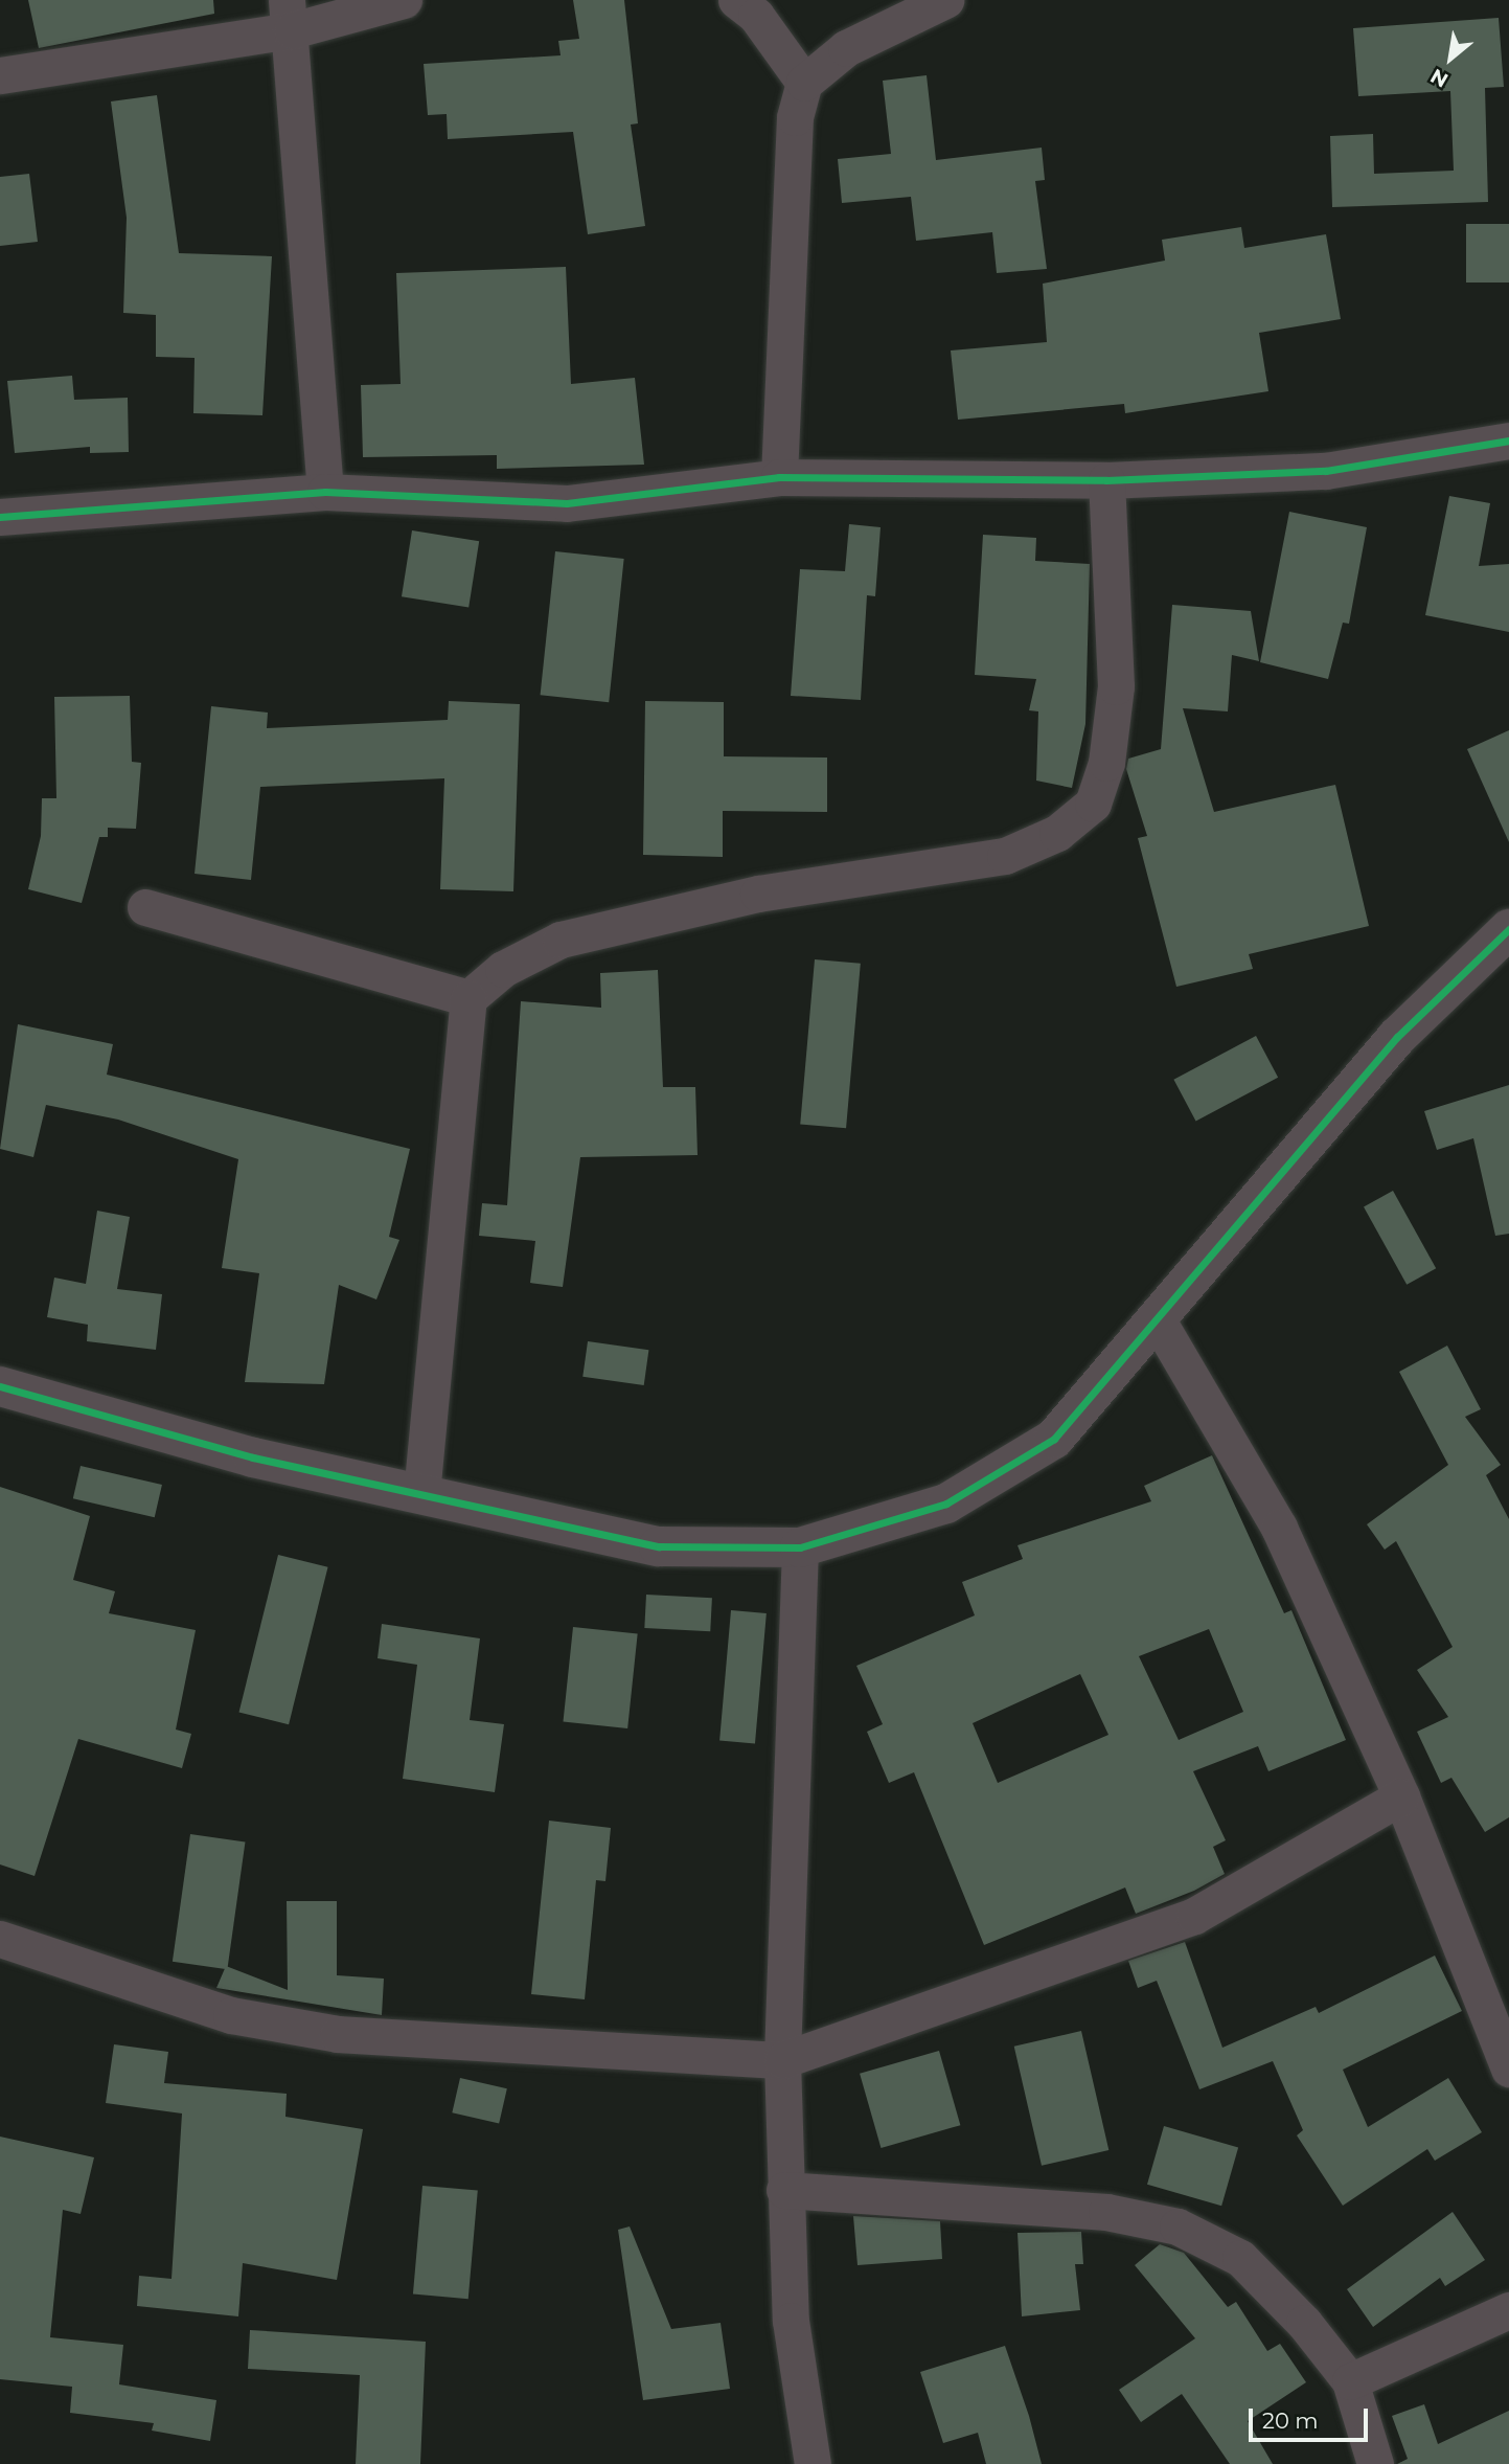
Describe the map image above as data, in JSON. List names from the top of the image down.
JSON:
{
  "scale_bar": "20 m",
  "north": "bottom left"
}
